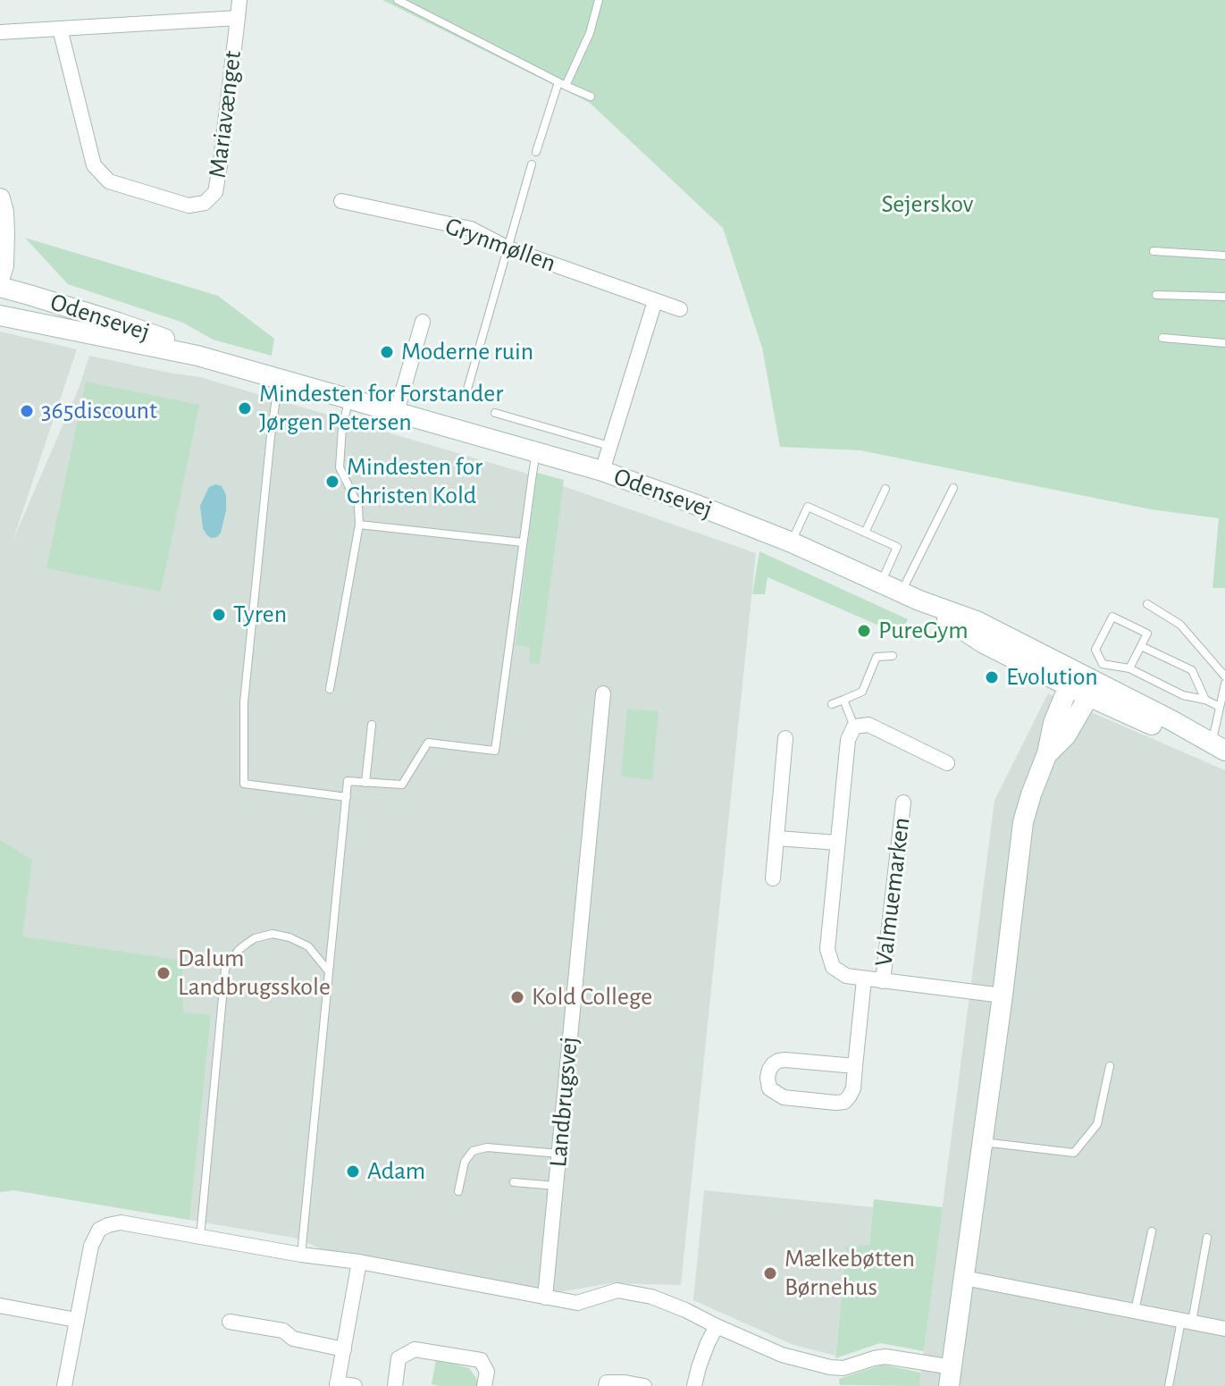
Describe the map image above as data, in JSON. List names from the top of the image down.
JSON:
{
  "streets": {
    "main road": ["Odensevej"],
    "street": [
      "Mariavænget",
      "Grynmøllen",
      "Valmuemarken",
      "Landbrugsvej"
    ]
  },
  "parks": ["Sejerskov"],
  "places": [
    "Moderne ruin",
    "Mindesten for Forstander Jørgen Petersen",
    "365discount",
    "Mindesten for Christen Kold",
    "Tyren",
    "PureGym",
    "Evolution",
    "Dalum Landbrugsskole",
    "Kold College",
    "Adam",
    "Mælkebøtten Børnehus"
  ]
}
